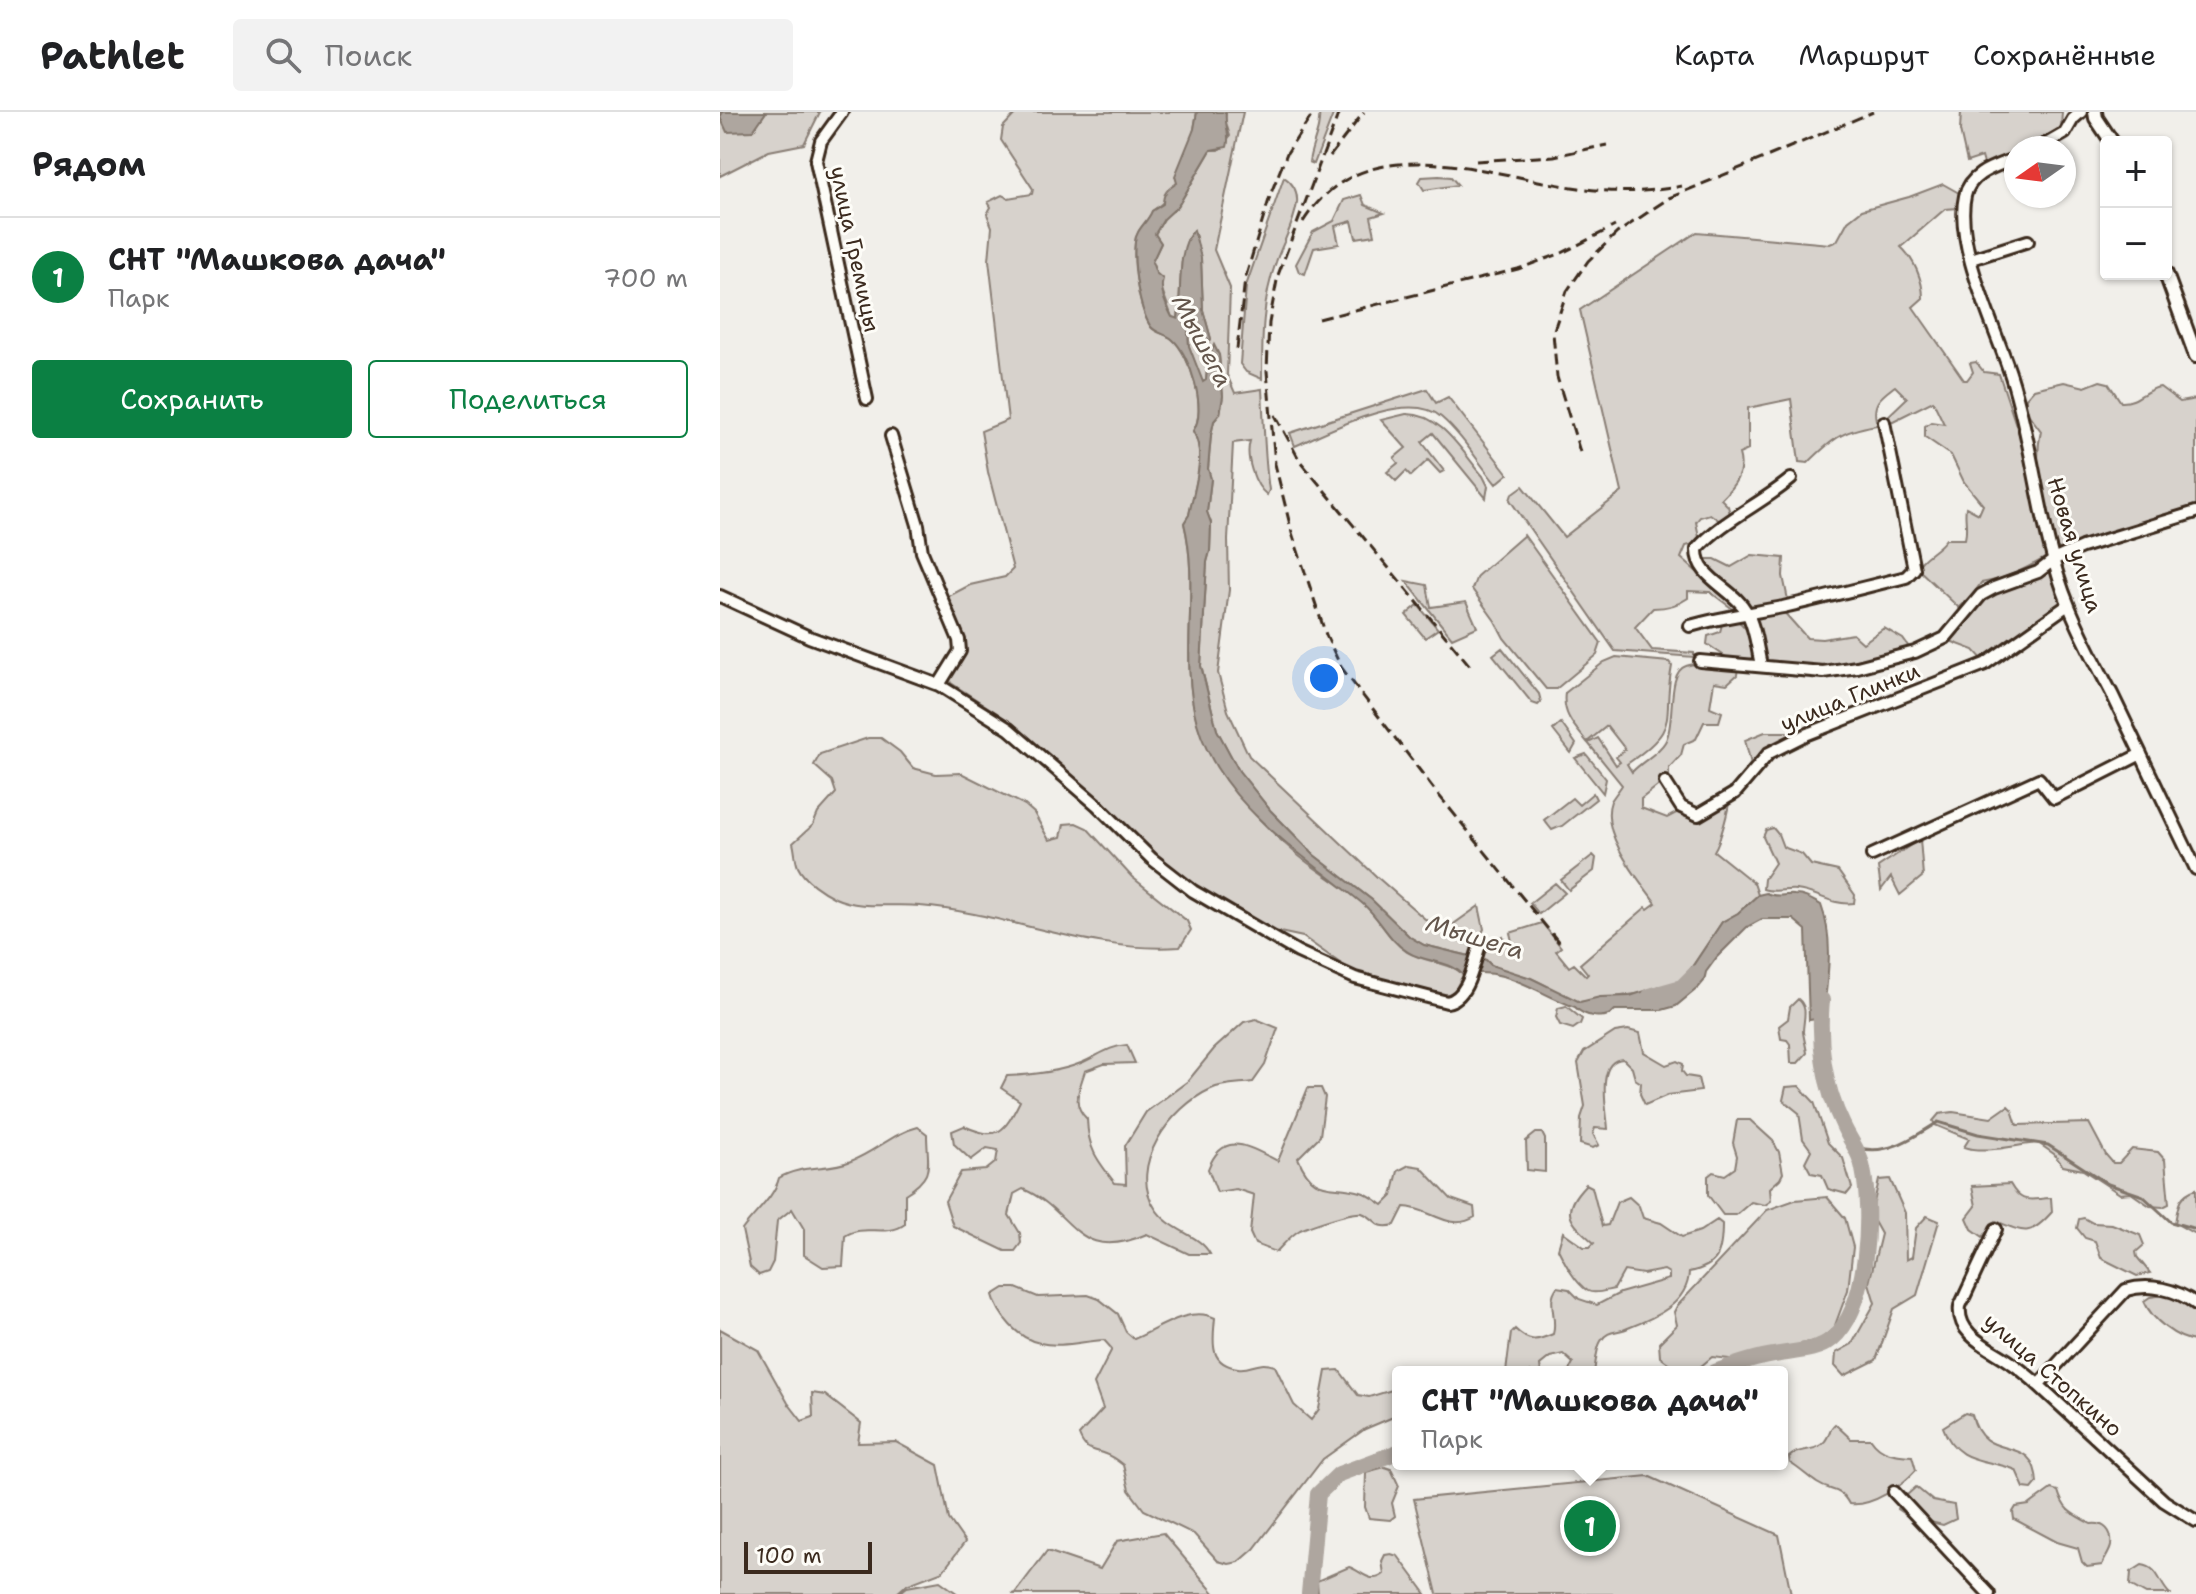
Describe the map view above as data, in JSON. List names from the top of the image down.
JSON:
{
  "streets": {
    "street": [
      "улица Гремицы",
      "Новая улица",
      "улица Глинки",
      "улица Стопкино"
    ]
  },
  "crossings": [
    ["Новая улица", "улица Глинки"]
  ],
  "water": ["Мышега"],
  "scale_bar": "100 m",
  "north": "left",
  "page": {
    "header": "Pathlet",
    "search": "Поиск",
    "nav": ["Карта", "Маршрут", "Сохранённые"],
    "heading": "Рядом",
    "map_buttons": ["+", "−"],
    "list": [
      {
        "mark": "1",
        "name": "СНТ \"Машкова дача\"",
        "note": "Парк",
        "value": "700 m"
      }
    ],
    "buttons": ["Сохранить", "Поделиться"],
    "popup": ["СНТ \"Машкова дача\"", "Парк"],
    "pins": "1",
    "scale": "100 m"
  }
}
